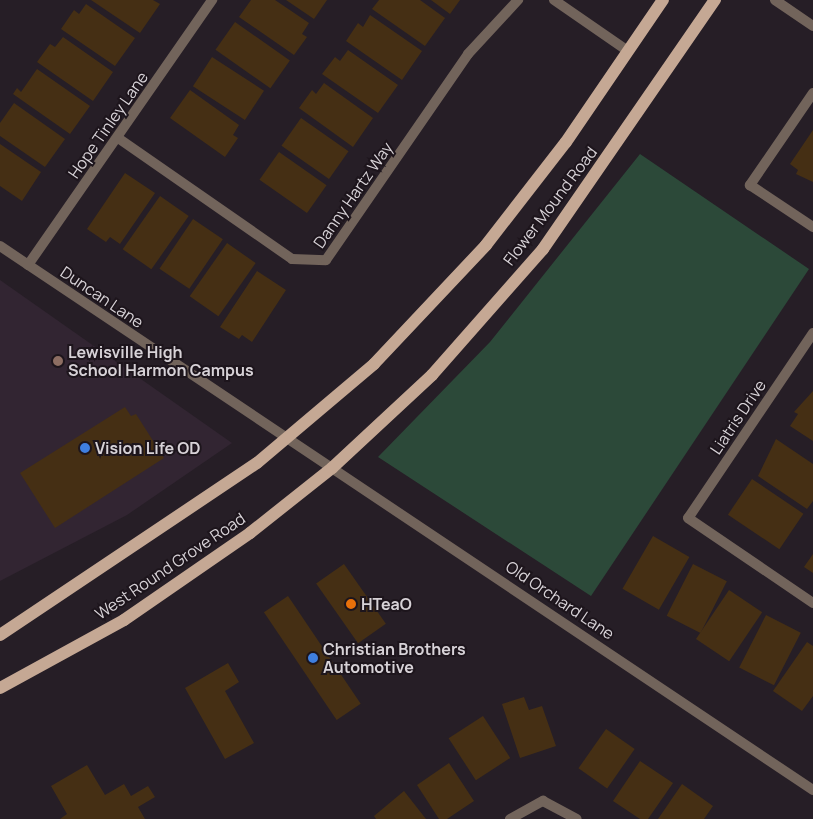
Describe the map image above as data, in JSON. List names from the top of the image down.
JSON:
{
  "streets": {
    "main road": ["Flower Mound Road", "West Round Grove Road"],
    "street": [
      "Hope Tinley Lane",
      "Danny Hartz Way",
      "Duncan Lane",
      "Liatris Drive",
      "Old Orchard Lane"
    ]
  },
  "crossings": [
    ["Hope Tinley Lane", "Danny Hartz Way"],
    ["Hope Tinley Lane", "Duncan Lane"],
    ["Flower Mound Road", "Duncan Lane"],
    ["Flower Mound Road", "West Round Grove Road"],
    ["Flower Mound Road", "Old Orchard Lane"],
    ["Duncan Lane", "Old Orchard Lane"],
    ["West Round Grove Road", "Old Orchard Lane"]
  ],
  "places": [
    "Lewisville High School Harmon Campus",
    "Vision Life OD",
    "HTeaO",
    "Christian Brothers Automotive"
  ]
}
